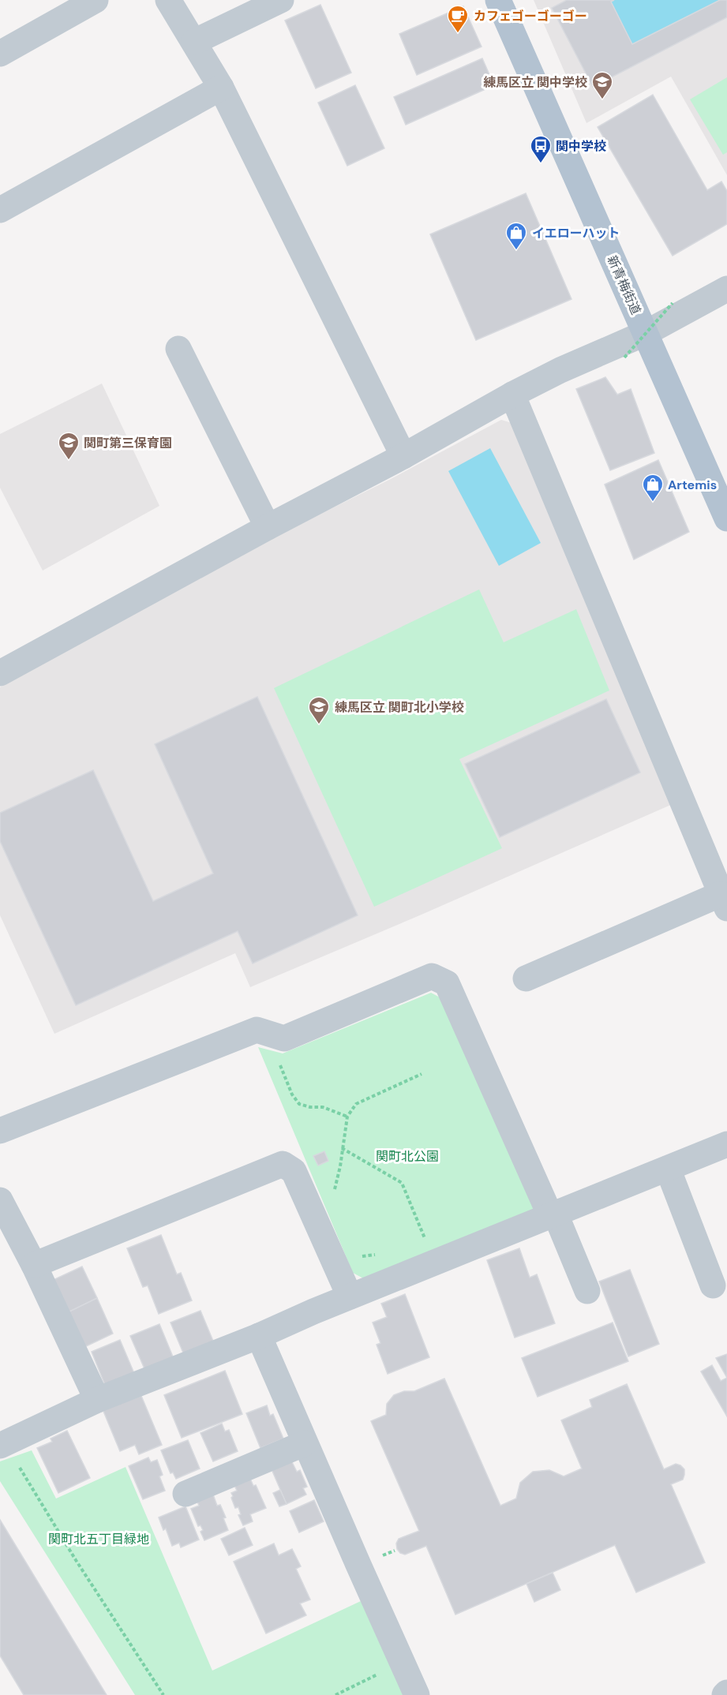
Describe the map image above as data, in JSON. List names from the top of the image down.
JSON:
{
  "streets": {
    "main road": ["新青梅街道"]
  },
  "parks": ["関町北公園", "関町北五丁目緑地"],
  "places": {
    "cafe": ["カフェゴーゴーゴー"],
    "school or university": ["練馬区立 関中学校", "関町第三保育園", "練馬区立 関町北小学校"],
    "bus stop": ["関中学校"],
    "shop": ["イエローハット", "Artemis"]
  }
}
